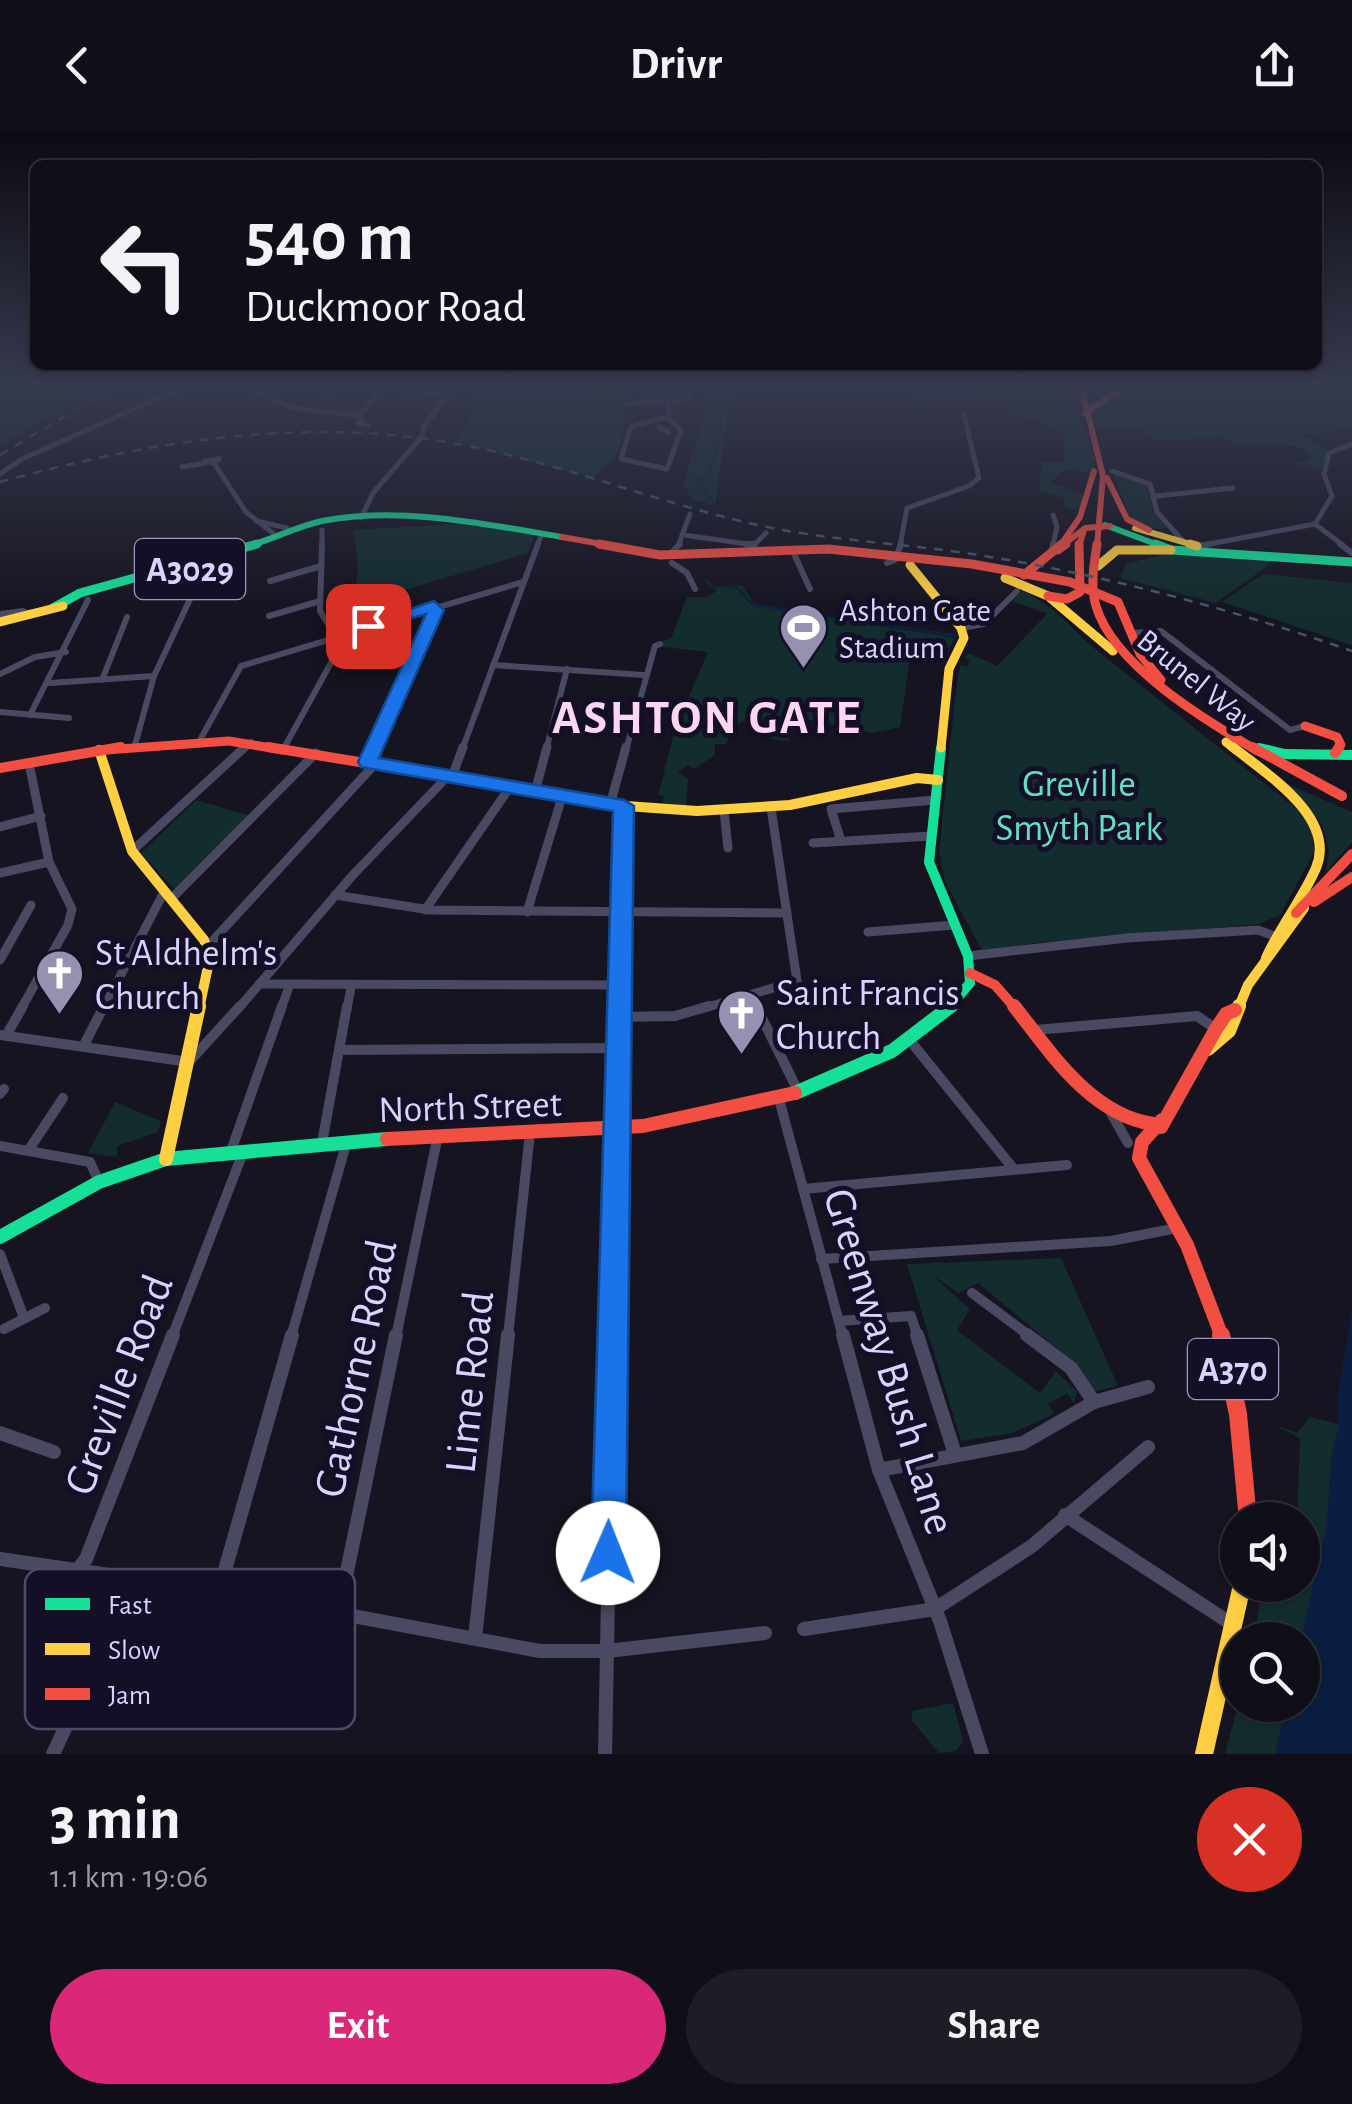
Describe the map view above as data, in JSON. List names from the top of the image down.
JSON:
{
  "streets": {
    "main road": [
      "A3029",
      "Brunel Way",
      "North Street",
      "A370"
    ],
    "street": [
      "Greenway Bush Lane",
      "Gathorne Road",
      "Lime Road",
      "Greville Road"
    ]
  },
  "crossings": [
    ["A3029", "Brunel Way"],
    ["North Street", "Greenway Bush Lane"],
    ["North Street", "Gathorne Road"],
    ["North Street", "Lime Road"],
    ["North Street", "Greville Road"]
  ],
  "districts": ["ASHTON GATE"],
  "parks": ["Greville Smyth Park"],
  "places": {
    "sports": ["Ashton Gate Stadium"],
    "church": ["St Aldhelm's Church", "Saint Francis Church"]
  },
  "legend": ["Fast", "Slow", "Jam"],
  "page": {
    "header": "Drivr",
    "turn": ["540 m", "Duckmoor Road"],
    "heading": ["3 min", "1.1 km · 19:06"],
    "buttons": ["Exit", "Share"]
  }
}
